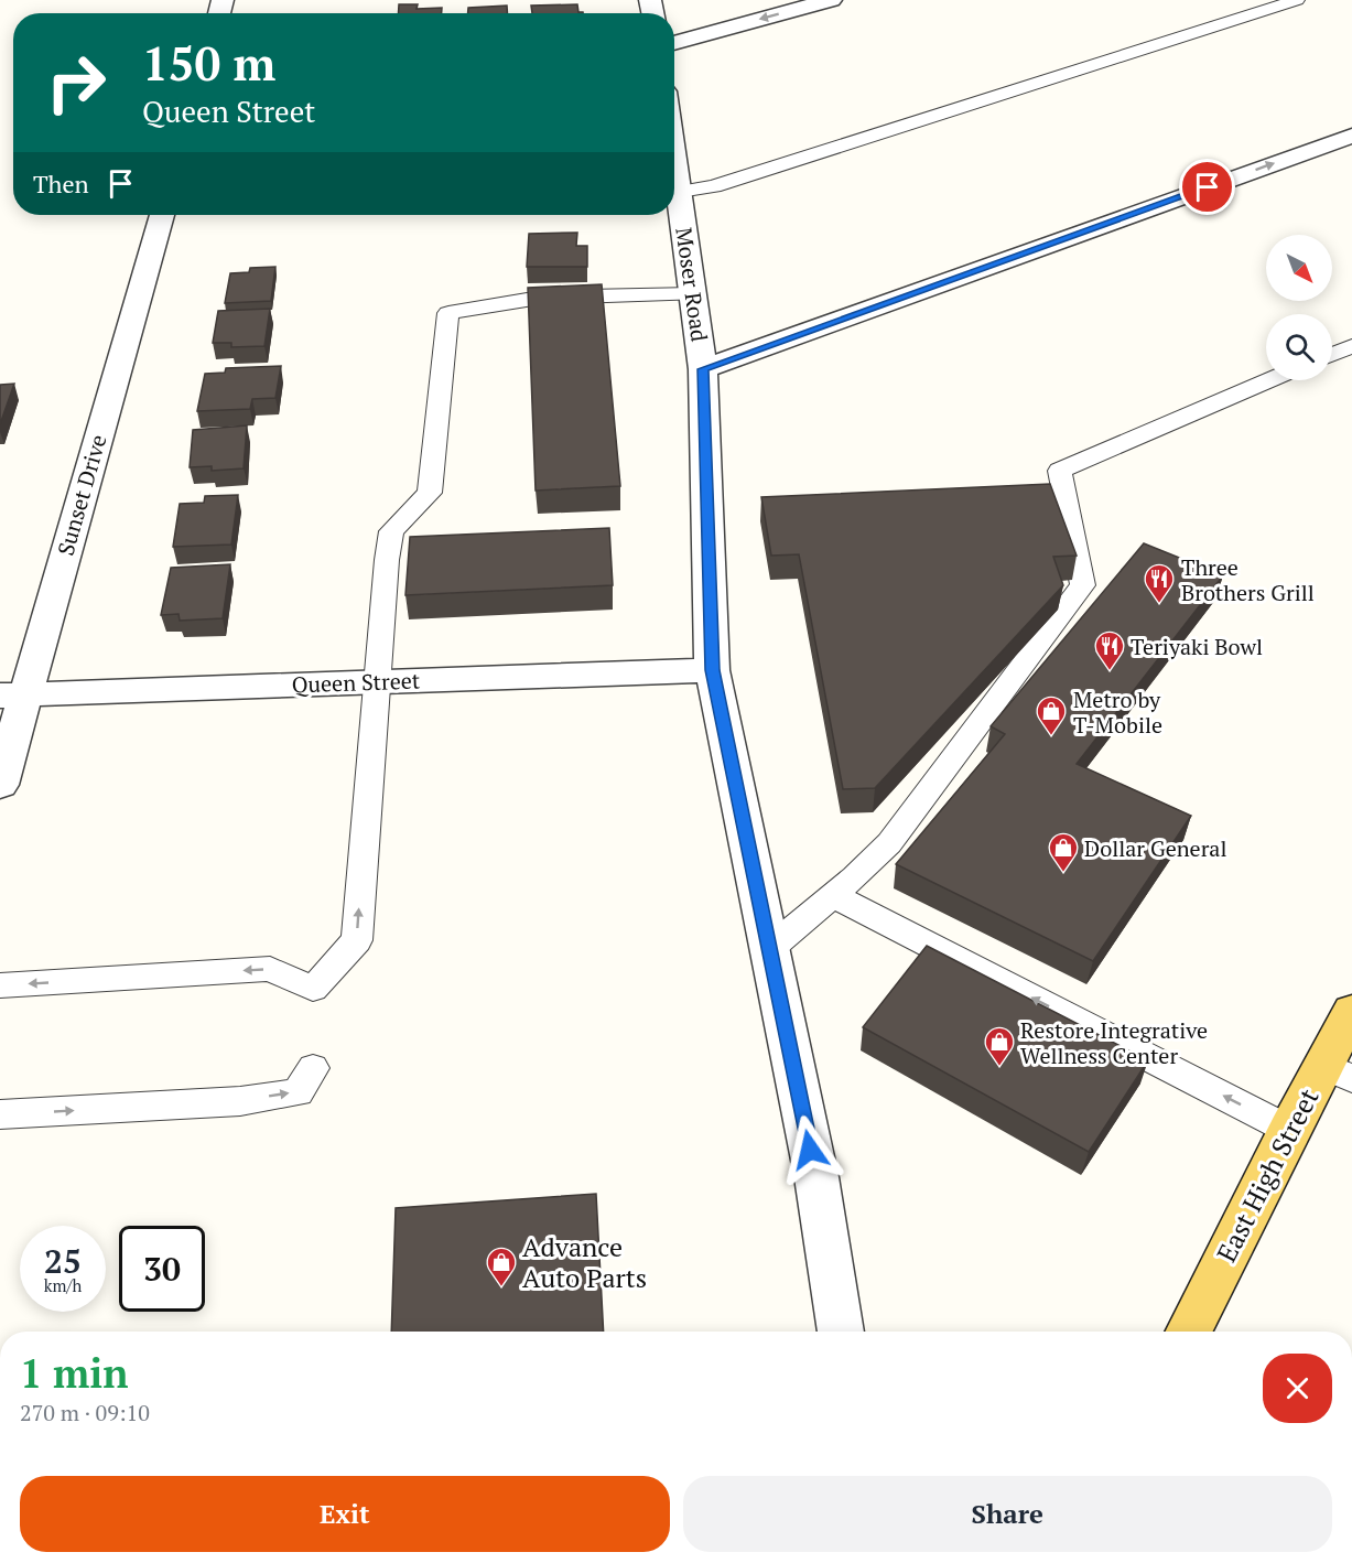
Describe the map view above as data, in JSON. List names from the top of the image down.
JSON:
{
  "streets": {
    "main road": ["East High Street"],
    "street": ["Moser Road", "Sunset Drive", "Queen Street"]
  },
  "crossings": [
    ["Moser Road", "Queen Street"],
    ["Sunset Drive", "Queen Street"]
  ],
  "places": {
    "restaurant": ["Three Brothers Grill", "Teriyaki Bowl"],
    "shop": [
      "Metro by T-Mobile",
      "Dollar General",
      "Restore Integrative Wellness Center",
      "Advance Auto Parts"
    ]
  },
  "north": "bottom right",
  "page": {
    "turn": ["150 m", "Queen Street"],
    "then": "Then",
    "speed": "25 km/h",
    "limit": "30",
    "heading": ["1 min", "270 m · 09:10"],
    "buttons": ["Exit", "Share"]
  }
}
